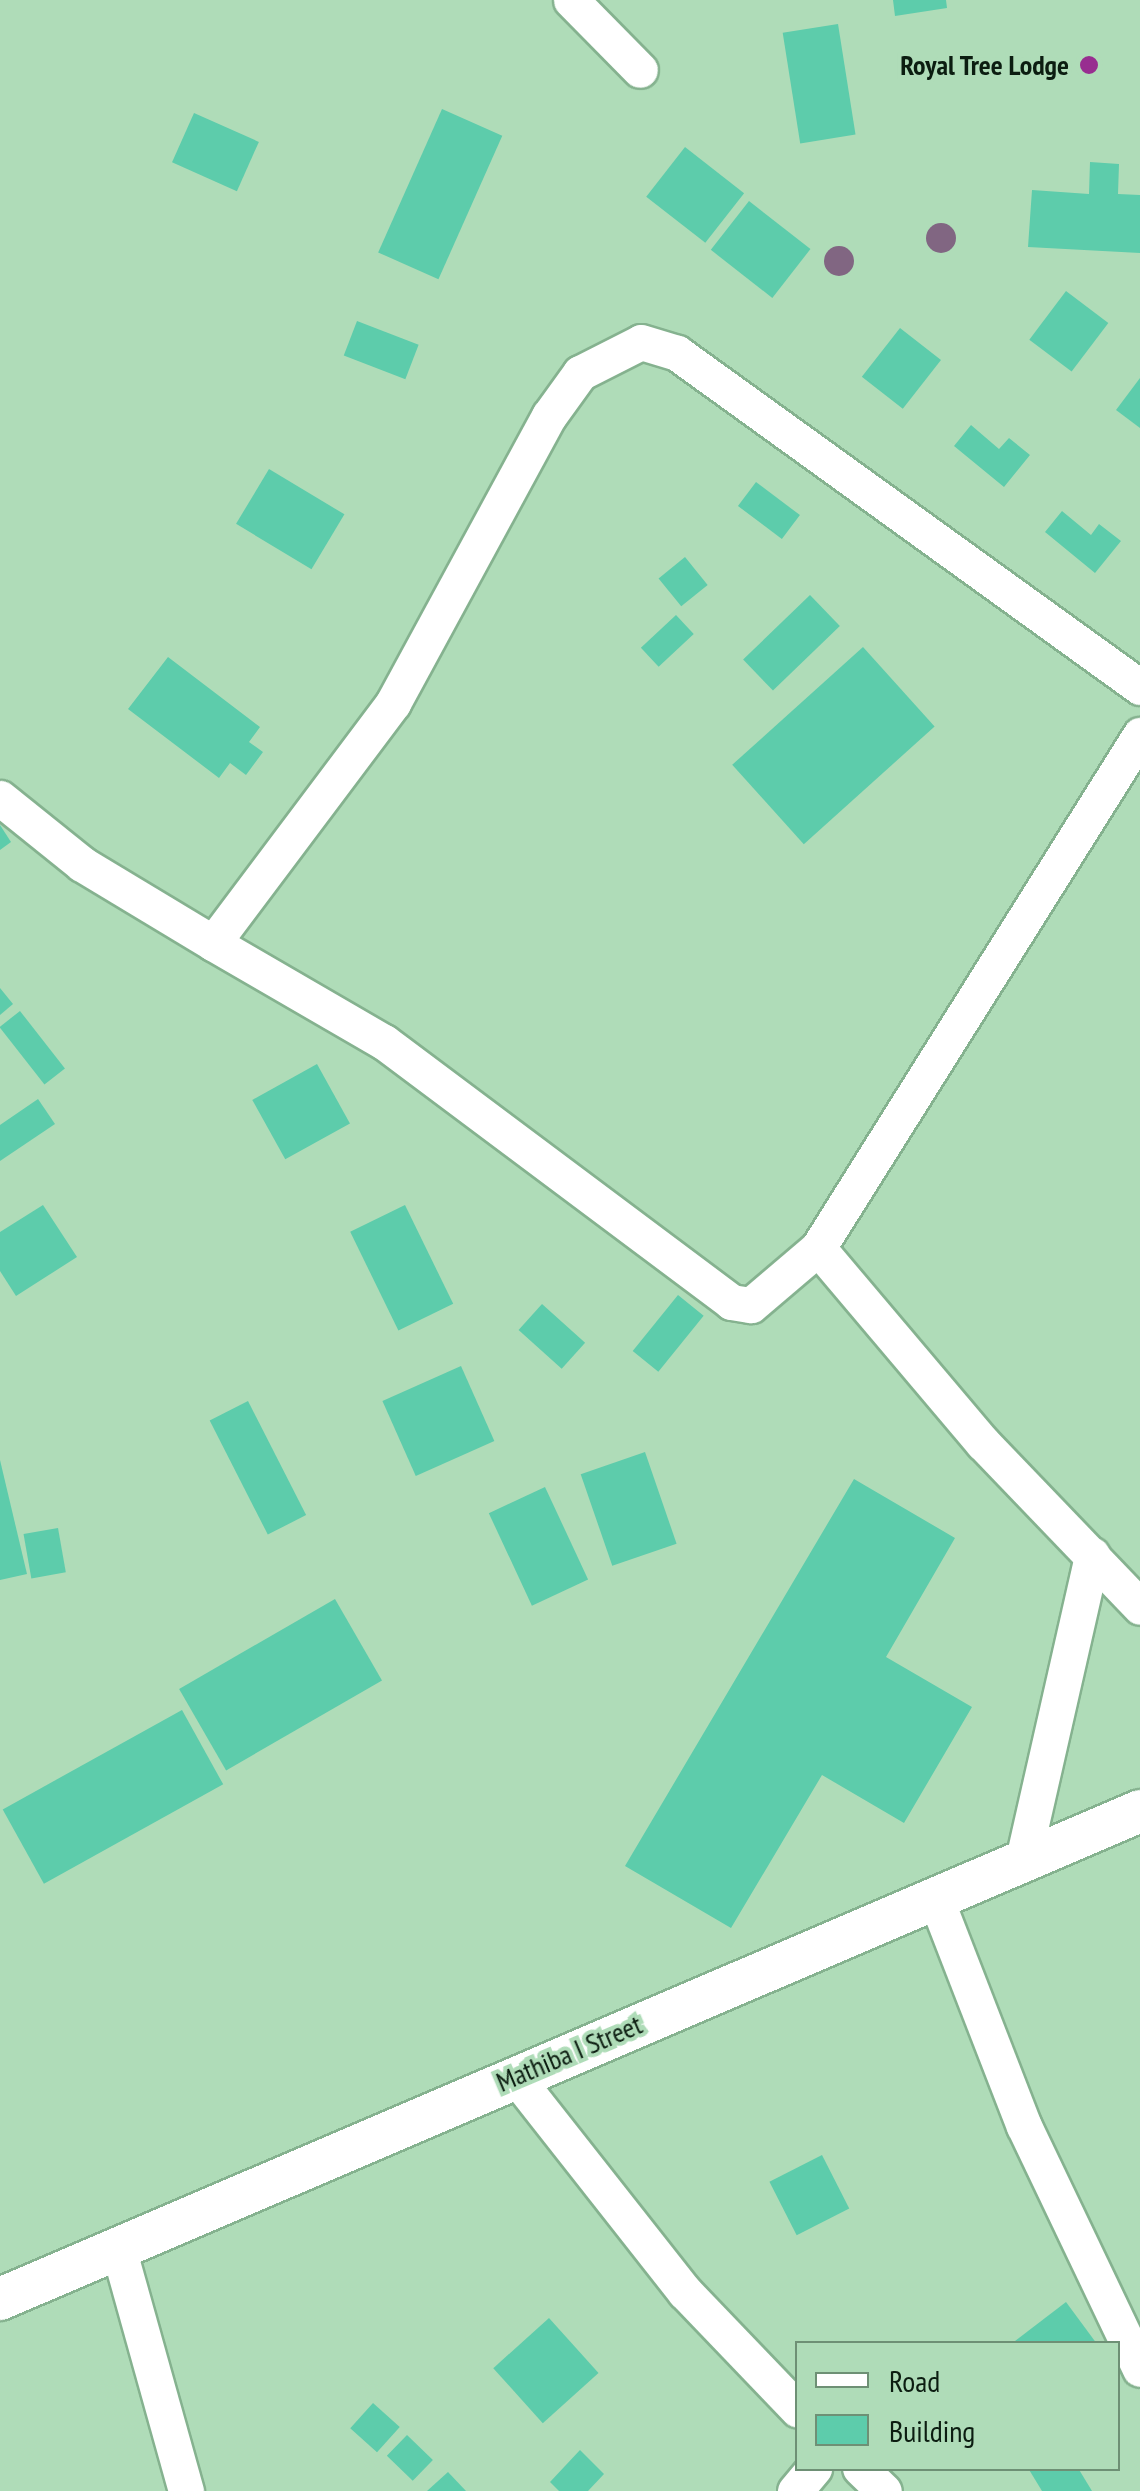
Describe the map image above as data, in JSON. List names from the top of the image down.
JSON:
{
  "streets": {
    "street": ["Mathiba I Street"]
  },
  "places": ["Royal Tree Lodge"],
  "legend": ["Road", "Building"]
}
